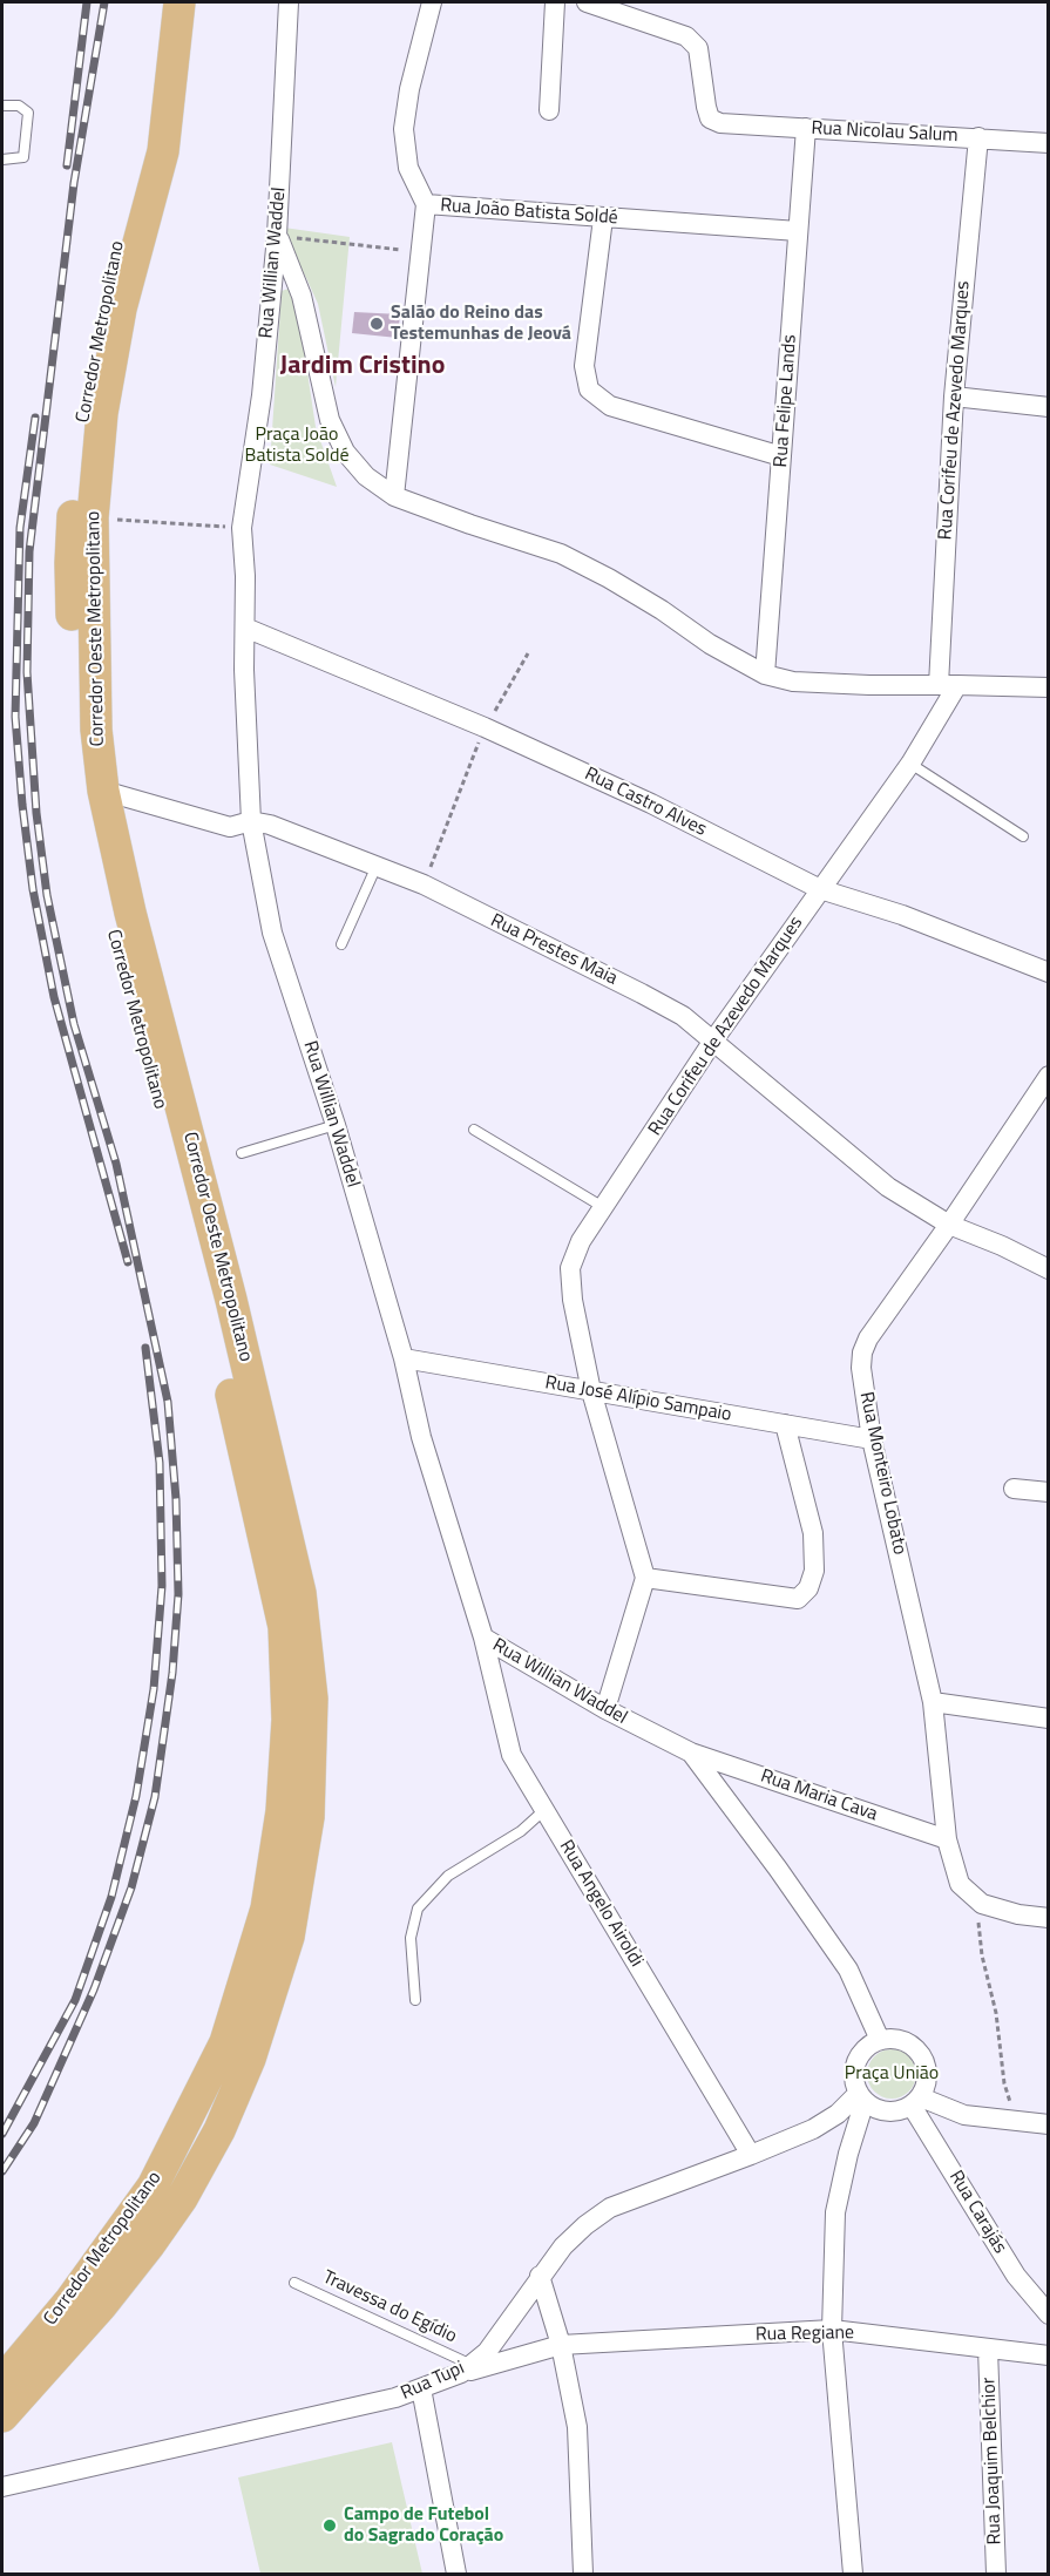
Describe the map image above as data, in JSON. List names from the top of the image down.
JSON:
{
  "streets": {
    "main road": ["Corredor Metropolitano", "Corredor Oeste Metropolitano"],
    "street": [
      "Rua Nicolau Salum",
      "Rua João Batista Soldé",
      "Rua Willian Waddel",
      "Rua Felipe Lands",
      "Rua Corifeu de Azevedo Marques",
      "Rua Castro Alves",
      "Rua Prestes Maia",
      "Rua José Alípio Sampaio",
      "Rua Monteiro Lobato",
      "Rua Maria Cava",
      "Rua Angelo Airoldi",
      "Rua Carajás",
      "Rua Regiane",
      "Rua Tupi",
      "Rua Joaquim Belchior"
    ],
    "lane": ["Travessa do Egídio"]
  },
  "crossings": [
    ["Rua Nicolau Salum", "Rua Felipe Lands"],
    ["Rua Nicolau Salum", "Rua Corifeu de Azevedo Marques"],
    ["Rua João Batista Soldé", "Rua Felipe Lands"],
    ["Rua Willian Waddel", "Rua Castro Alves"],
    ["Rua Willian Waddel", "Rua Prestes Maia"],
    ["Rua Willian Waddel", "Rua José Alípio Sampaio"],
    ["Rua Willian Waddel", "Rua Maria Cava"],
    ["Rua Willian Waddel", "Rua Angelo Airoldi"],
    ["Rua Willian Waddel", "Rua Carajás"],
    ["Rua Willian Waddel", "Rua Tupi"],
    ["Corredor Metropolitano", "Corredor Oeste Metropolitano"],
    ["Rua Corifeu de Azevedo Marques", "Rua Castro Alves"],
    ["Rua Corifeu de Azevedo Marques", "Rua Prestes Maia"],
    ["Rua Corifeu de Azevedo Marques", "Rua José Alípio Sampaio"],
    ["Corredor Oeste Metropolitano", "Rua Prestes Maia"],
    ["Rua Prestes Maia", "Rua Monteiro Lobato"],
    ["Rua José Alípio Sampaio", "Rua Monteiro Lobato"],
    ["Rua Monteiro Lobato", "Rua Maria Cava"],
    ["Rua Angelo Airoldi", "Rua Tupi"],
    ["Rua Carajás", "Rua Tupi"],
    ["Travessa do Egídio", "Rua Regiane"],
    ["Travessa do Egídio", "Rua Tupi"],
    ["Rua Regiane", "Rua Tupi"],
    ["Rua Regiane", "Rua Joaquim Belchior"]
  ],
  "districts": ["Jardim Cristino"],
  "parks": ["Praça João Batista Soldé", "Praça União"],
  "places": ["Salão do Reino das Testemunhas de Jeová", "Campo de Futebol do Sagrado Coração"]
}
